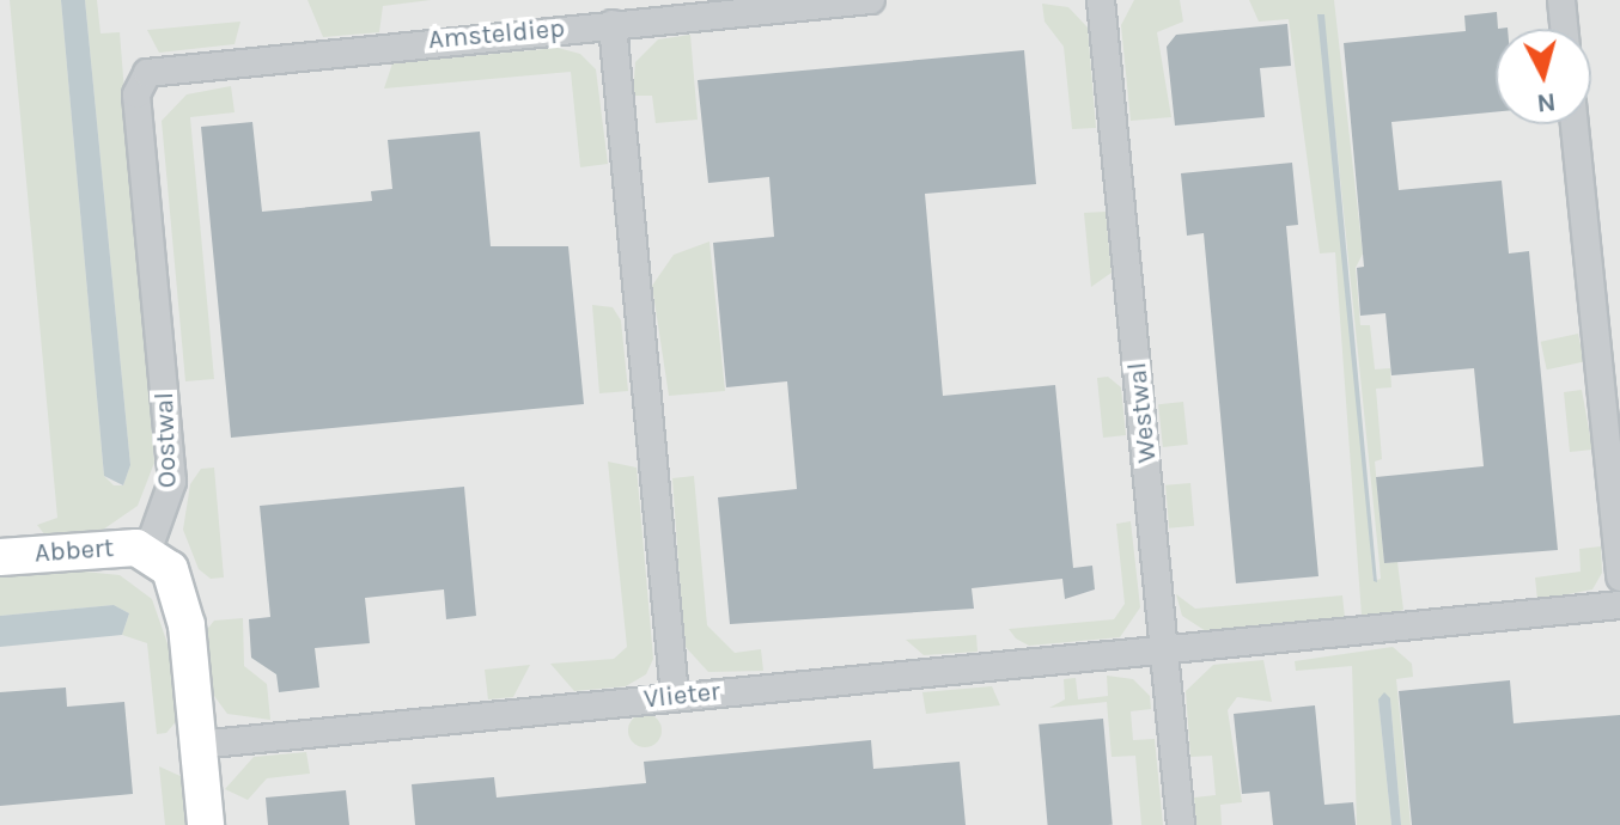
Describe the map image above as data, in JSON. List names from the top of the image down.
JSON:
{
  "streets": {
    "street": [
      "Amsteldiep",
      "Westwal",
      "Oostwal",
      "Abbert",
      "Vlieter"
    ]
  },
  "crossings": [
    ["Amsteldiep", "Oostwal"],
    ["Westwal", "Vlieter"],
    ["Oostwal", "Abbert"]
  ],
  "north": "bottom"
}
